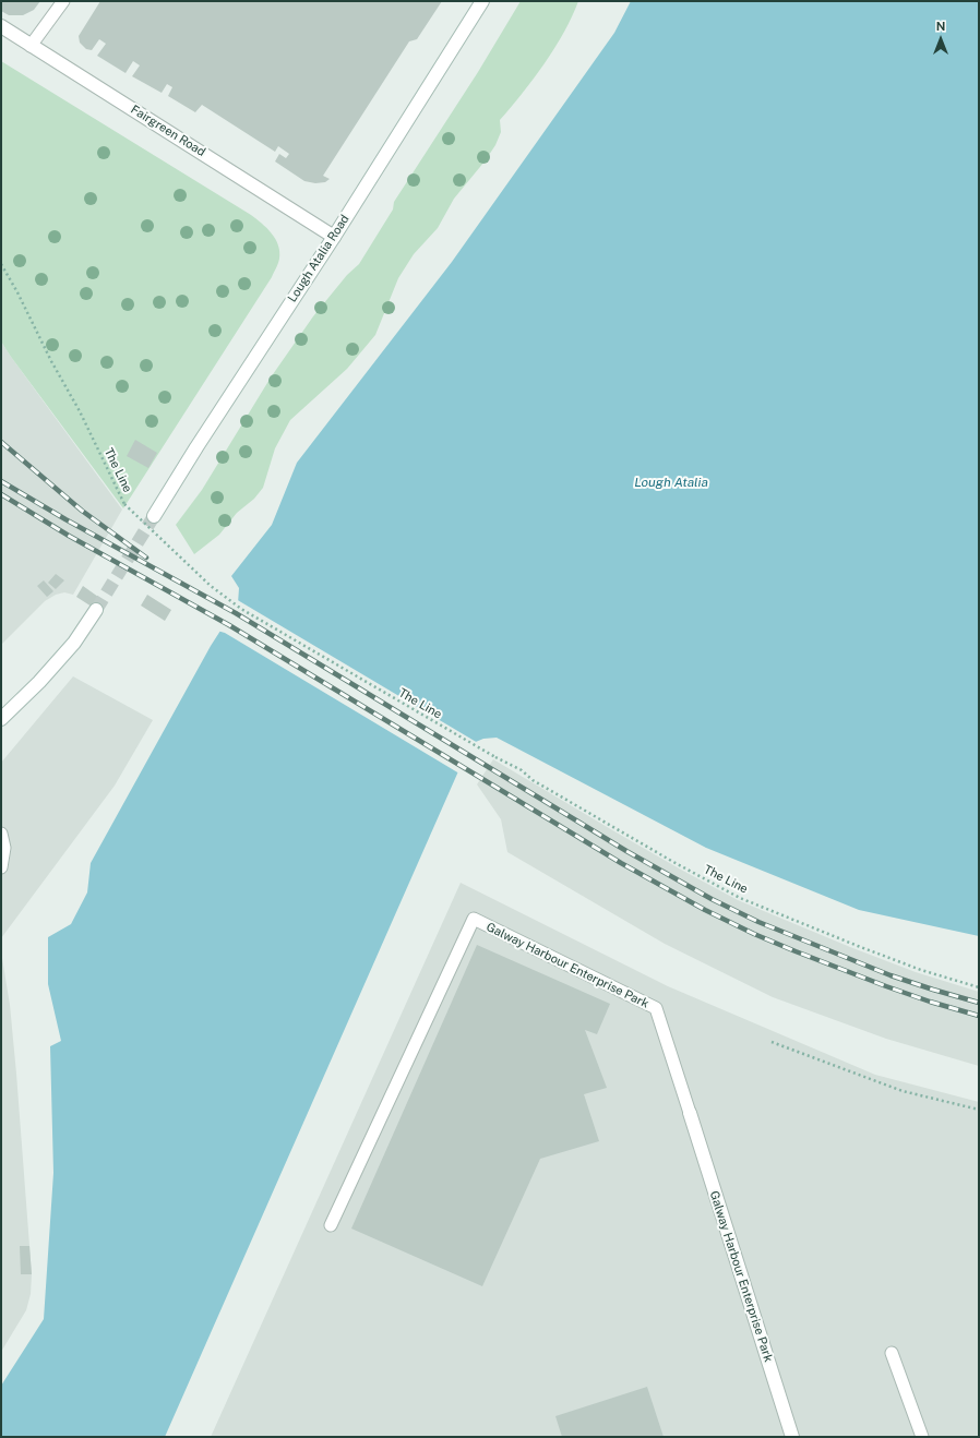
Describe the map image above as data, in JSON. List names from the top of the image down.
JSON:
{
  "streets": {
    "street": ["Fairgreen Road", "Lough Atalia Road", "Galway Harbour Enterprise Park"],
    "path": ["The Line"]
  },
  "crossings": [
    ["Fairgreen Road", "Lough Atalia Road"]
  ],
  "water": ["Lough Atalia"],
  "north": "top"
}
